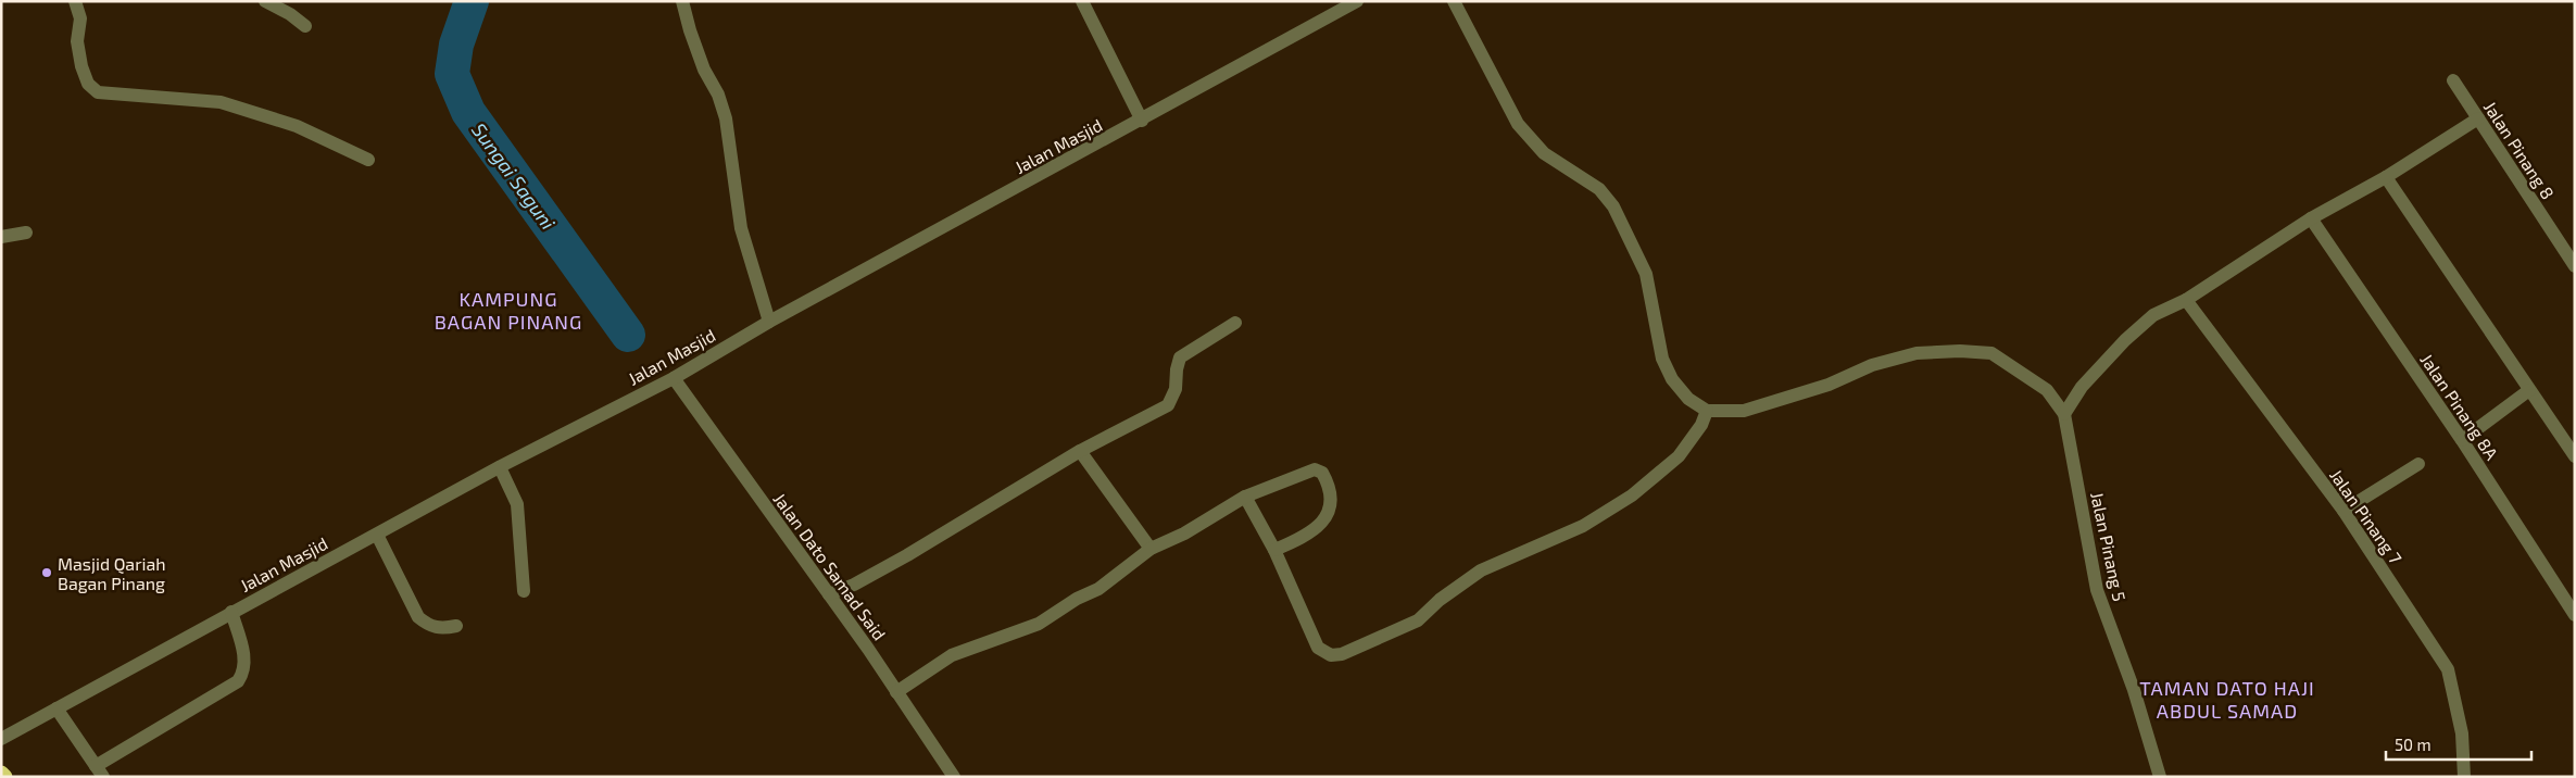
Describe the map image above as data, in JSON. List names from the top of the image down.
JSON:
{
  "streets": {
    "street": [
      "Jalan Masjid",
      "Jalan Pinang 8",
      "Jalan Pinang 8A",
      "Jalan Pinang 7",
      "Jalan Pinang 5",
      "Jalan Dato Samad Said"
    ]
  },
  "crossings": [
    ["Jalan Masjid", "Jalan Dato Samad Said"]
  ],
  "districts": ["KAMPUNG BAGAN PINANG", "TAMAN DATO HAJI ABDUL SAMAD"],
  "water": ["Sungai Saguni"],
  "places": ["Masjid Qariah Bagan Pinang"],
  "scale_bar": "50 m"
}
